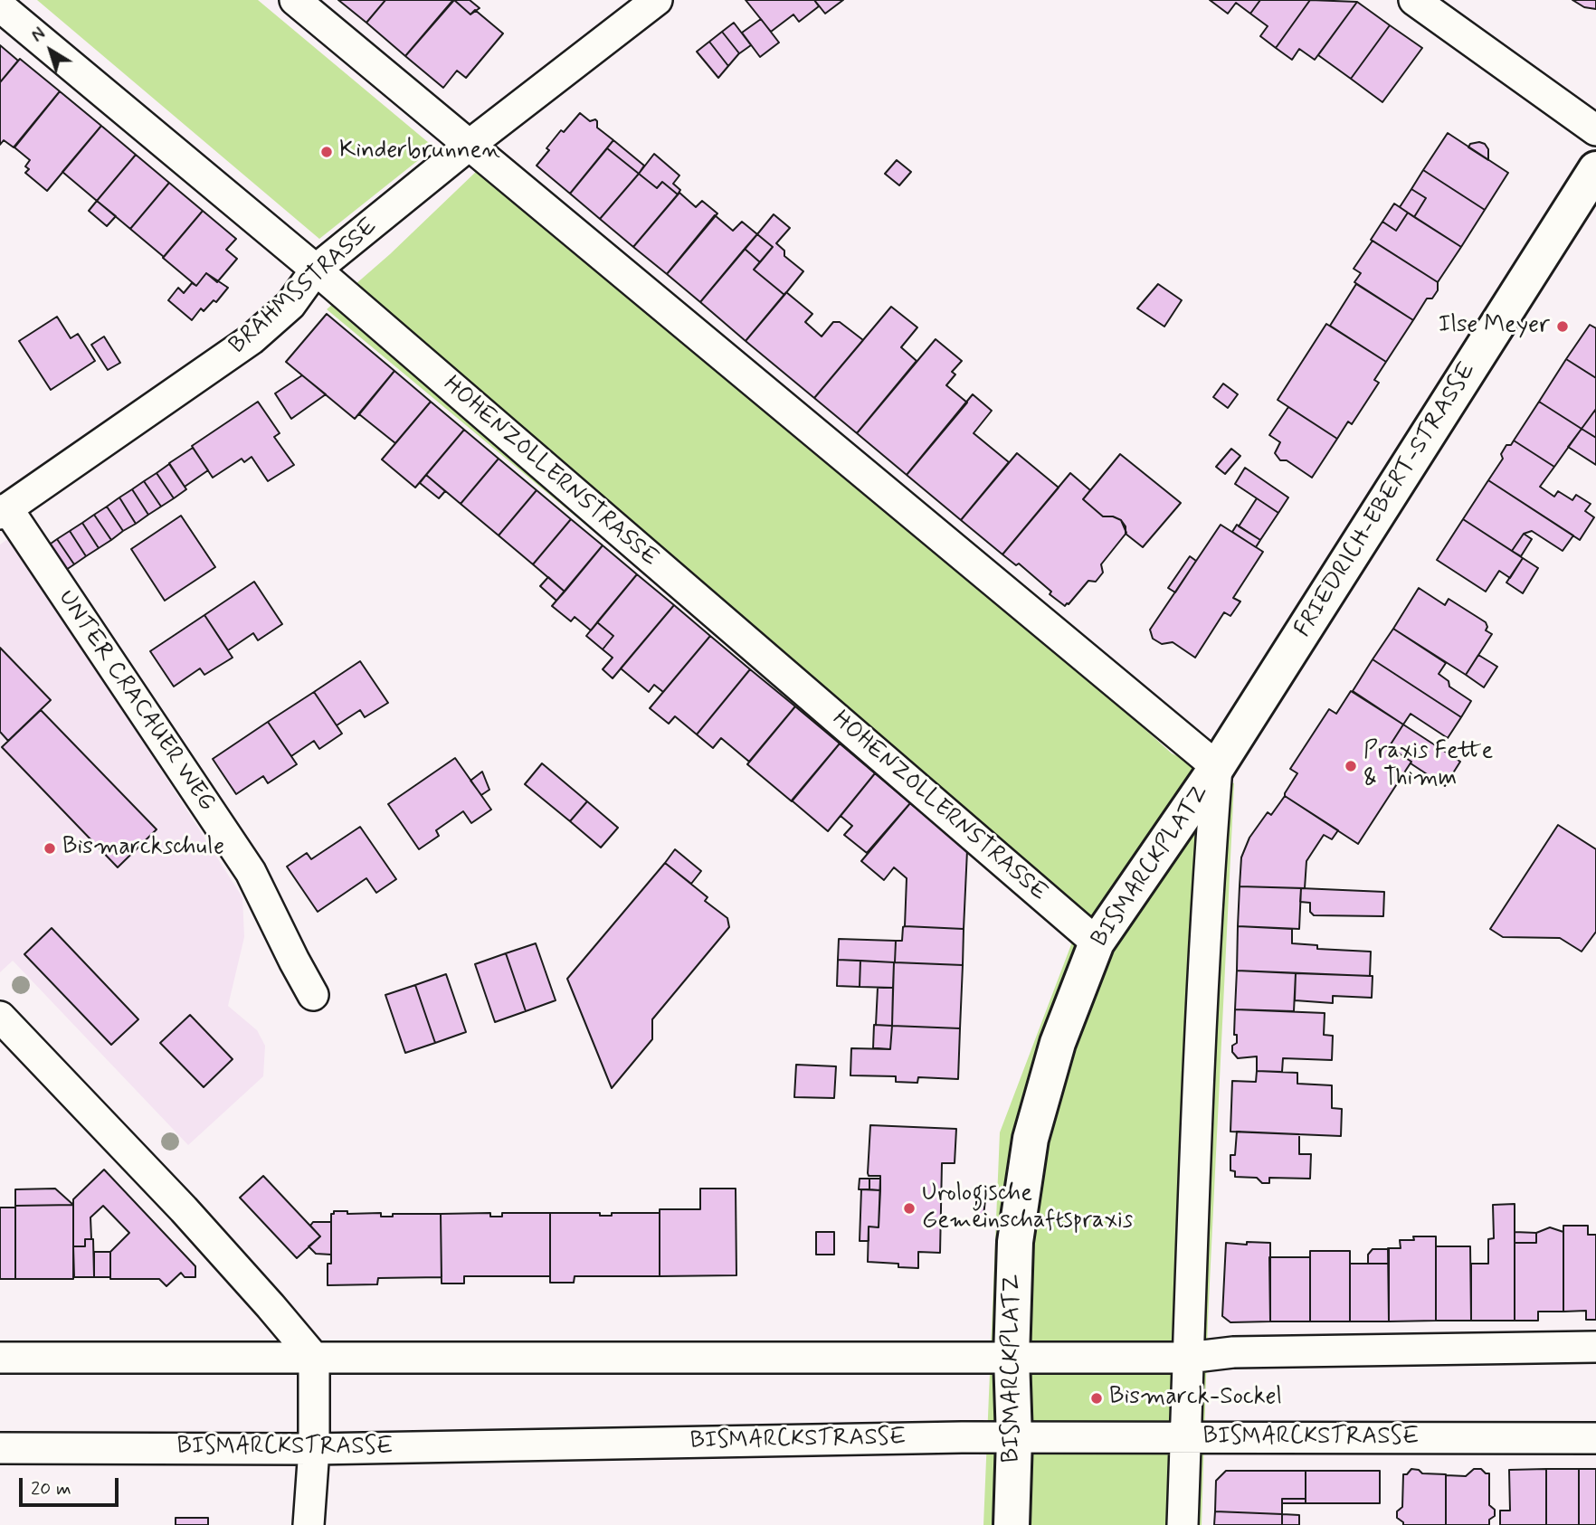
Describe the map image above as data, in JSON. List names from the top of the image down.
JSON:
{
  "streets": {
    "street": [
      "BRAHMSSTRASSE",
      "HOHENZOLLERNSTRASSE",
      "FRIEDRICH-EBERT-STRASSE",
      "UNTER CRACAUER WEG",
      "BISMARCKPLATZ",
      "BISMARCKSTRASSE"
    ]
  },
  "crossings": [
    ["BRAHMSSTRASSE", "HOHENZOLLERNSTRASSE"],
    ["BRAHMSSTRASSE", "UNTER CRACAUER WEG"],
    ["HOHENZOLLERNSTRASSE", "BISMARCKPLATZ"],
    ["FRIEDRICH-EBERT-STRASSE", "BISMARCKPLATZ"],
    ["BISMARCKPLATZ", "BISMARCKSTRASSE"]
  ],
  "places": [
    "Kinderbrunnen",
    "Ilse Meyer",
    "Praxis Fette & Thimm",
    "Bismarckschule",
    "Urologische Gemeinschaftspraxis",
    "Bismarck-Sockel"
  ],
  "scale_bar": "20 m",
  "north": "top left"
}
